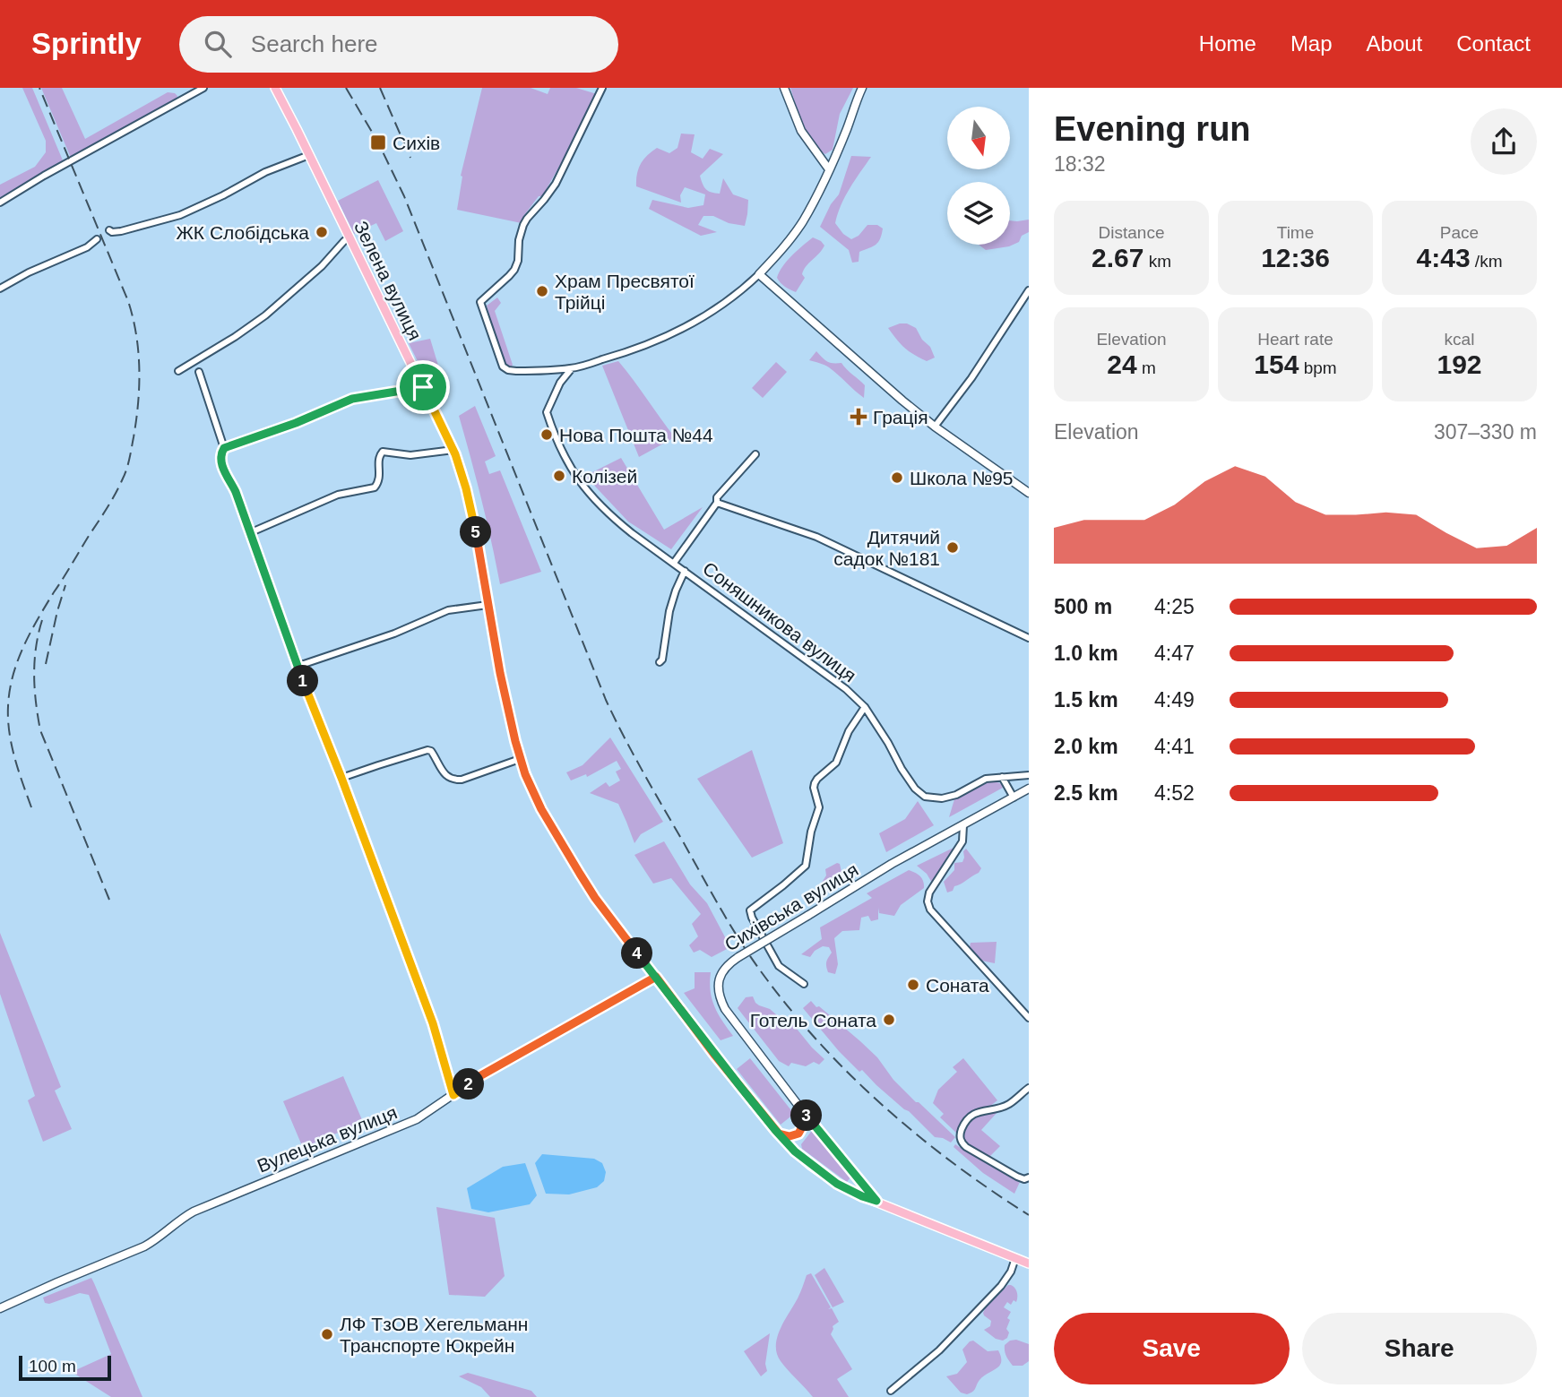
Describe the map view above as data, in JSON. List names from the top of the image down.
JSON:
{
  "streets": {
    "main road": ["Зелена вулиця"],
    "street": ["Соняшникова вулиця", "Сихівська вулиця", "Вулецька вулиця"]
  },
  "crossings": [
    ["Зелена вулиця", "Сихівська вулиця"],
    ["Зелена вулиця", "Вулецька вулиця"]
  ],
  "places": {
    "transit": ["Сихів"],
    "other": [
      "ЖК Слобідська",
      "Храм Пресвятої Трійці",
      "Нова Пошта №44",
      "Колізей",
      "Школа №95",
      "Дитячий садок №181",
      "Соната",
      "Готель Соната",
      "ЛФ ТзОВ Хегельманн Транспорте Юкрейн"
    ],
    "health": ["Грація"]
  },
  "scale_bar": "100 m",
  "north": "bottom",
  "page": {
    "header": "Sprintly",
    "search": "Search here",
    "nav": [
      "Home",
      "Map",
      "About",
      "Contact"
    ],
    "heading": ["Evening run", "18:32"],
    "stats": [
      ["Distance", "2.67 km"],
      ["Time", "12:36"],
      ["Pace", "4:43 /km"],
      ["Elevation", "24 m"],
      ["Heart rate", "154 bpm"],
      ["kcal", "192"]
    ],
    "chart": ["Elevation", "307–330 m"],
    "pins": [
      "5",
      "1",
      "4",
      "2",
      "3"
    ],
    "list": [
      {
        "name": "500 m",
        "note": "4:25"
      },
      {
        "name": "1.0 km",
        "note": "4:47"
      },
      {
        "name": "1.5 km",
        "note": "4:49"
      },
      {
        "name": "2.0 km",
        "note": "4:41"
      },
      {
        "name": "2.5 km",
        "note": "4:52"
      }
    ],
    "buttons": ["Save", "Share"],
    "scale": "100 m"
  }
}
